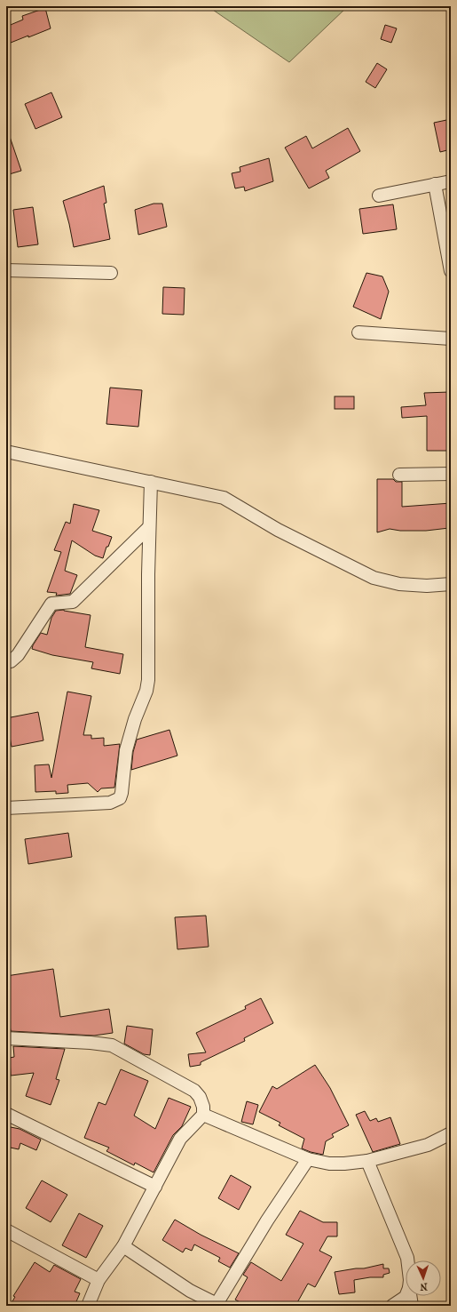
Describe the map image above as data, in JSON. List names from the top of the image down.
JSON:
{
  "north": "bottom"
}
